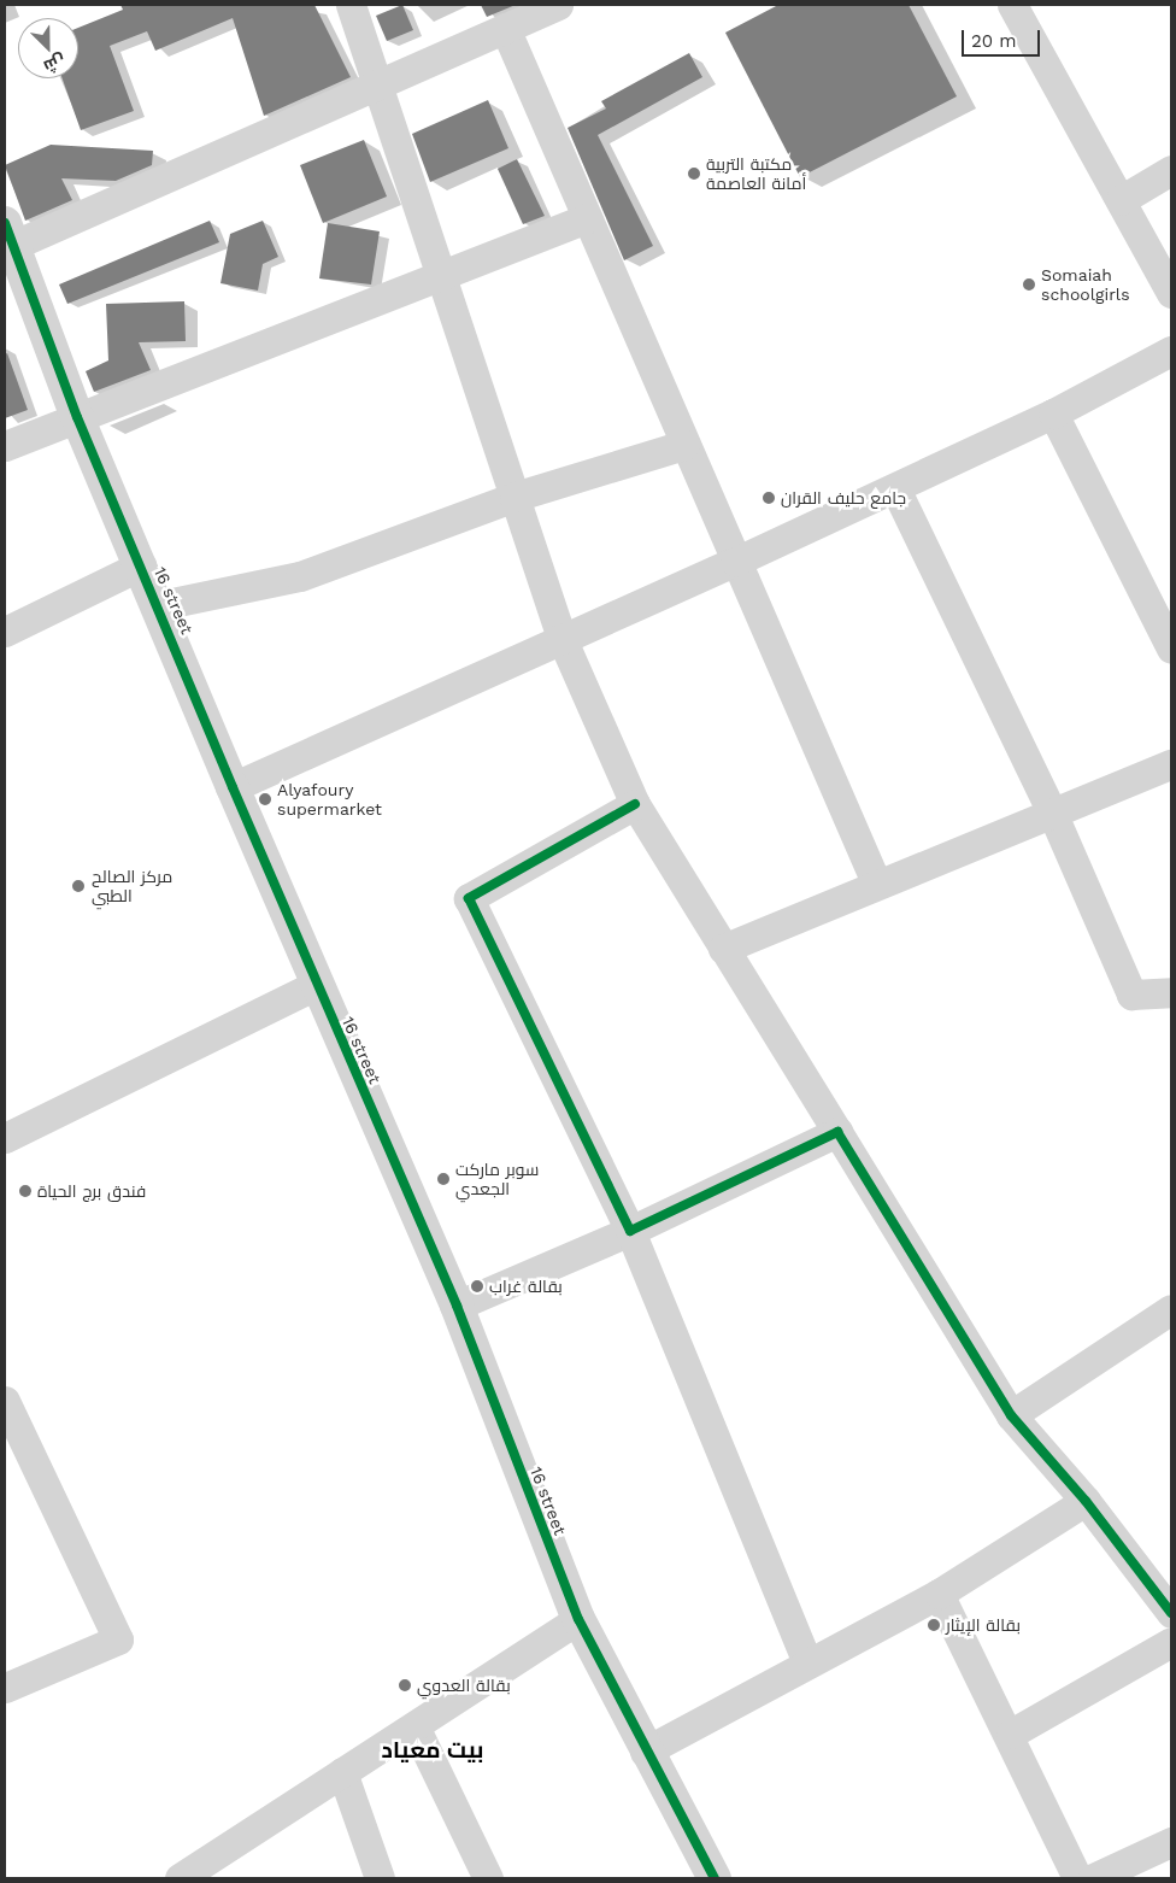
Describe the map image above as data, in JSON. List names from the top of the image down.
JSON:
{
  "streets": {
    "street": ["16 street"]
  },
  "districts": ["بيت معياد"],
  "places": [
    "مكتبة التربية أمانة العاصمة",
    "Somaiah schoolgirls",
    "جامع حليف القران",
    "Alyafoury supermarket",
    "مركز الصالح الطبي",
    "سوبر ماركت الجعدي",
    "فندق برج الحياة",
    "بقالة غراب",
    "بقالة الإيثار",
    "بقالة العدوي"
  ],
  "scale_bar": "20 m",
  "north": "bottom right"
}
